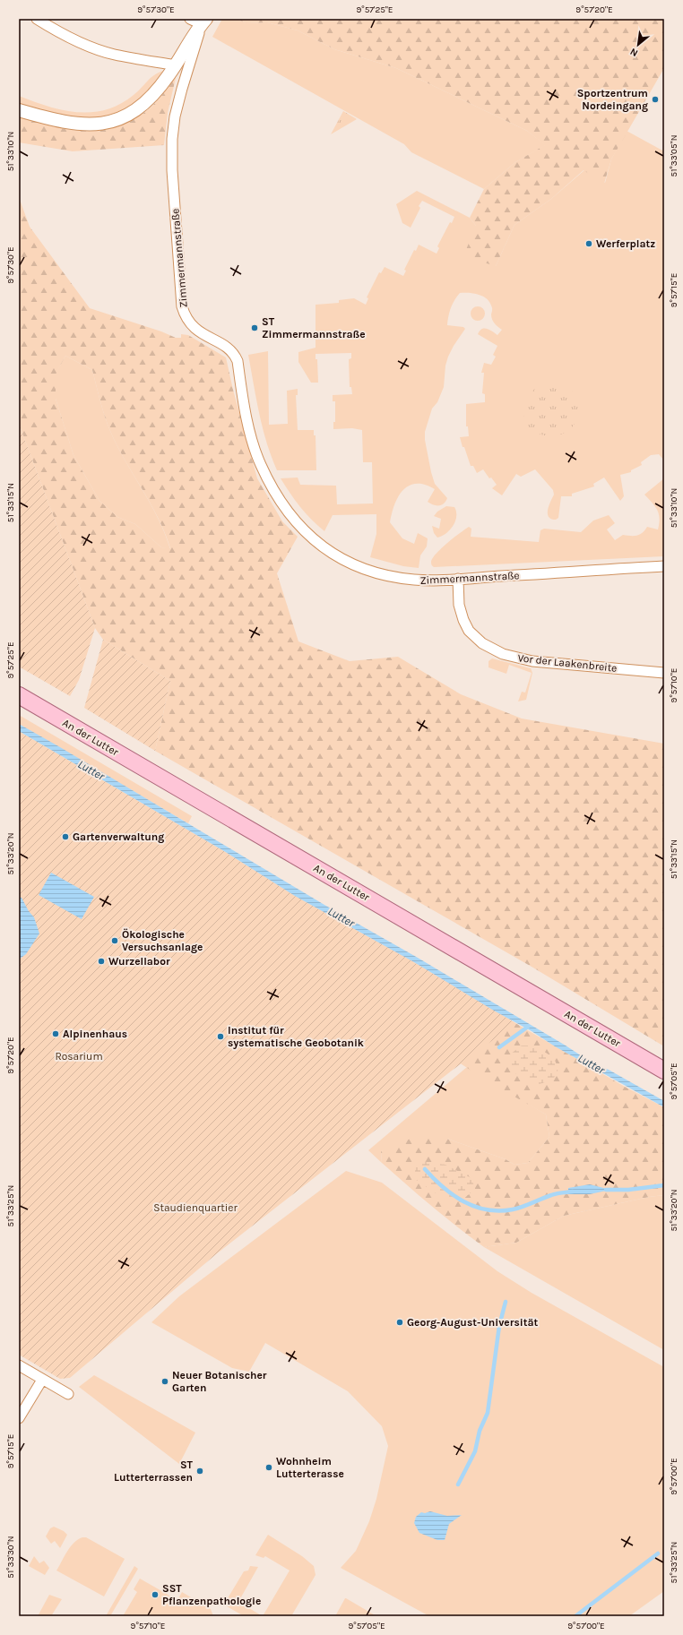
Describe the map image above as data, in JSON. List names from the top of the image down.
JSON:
{
  "streets": {
    "main road": ["An der Lutter"],
    "street": ["Zimmermannstraße", "Vor der Laakenbreite"]
  },
  "crossings": [
    ["Zimmermannstraße", "Vor der Laakenbreite"]
  ],
  "water": ["Lutter"],
  "parks": ["Rosarium", "Staudienquartier"],
  "places": [
    "Sportzentrum Nordeingang",
    "Werferplatz",
    "ST Zimmermannstraße",
    "Gartenverwaltung",
    "Ökologische Versuchsanlage",
    "Wurzellabor",
    "Alpinenhaus",
    "Institut für systematische Geobotanik",
    "Georg-August-Universität",
    "Neuer Botanischer Garten",
    "Wohnheim Lutterterasse",
    "ST Lutterterrassen",
    "SST Pflanzenpathologie"
  ],
  "north": "bottom left",
  "coordinates": [
    "9°57'30\"E",
    "9°57'25\"E",
    "9°57'20\"E",
    "51°33'10\"N",
    "51°33'05\"N",
    "9°57'15\"E",
    "51°33'15\"N",
    "9°57'10\"E",
    "51°33'20\"N",
    "9°57'05\"E",
    "51°33'25\"N",
    "9°57'00\"E",
    "51°33'30\"N"
  ]
}
